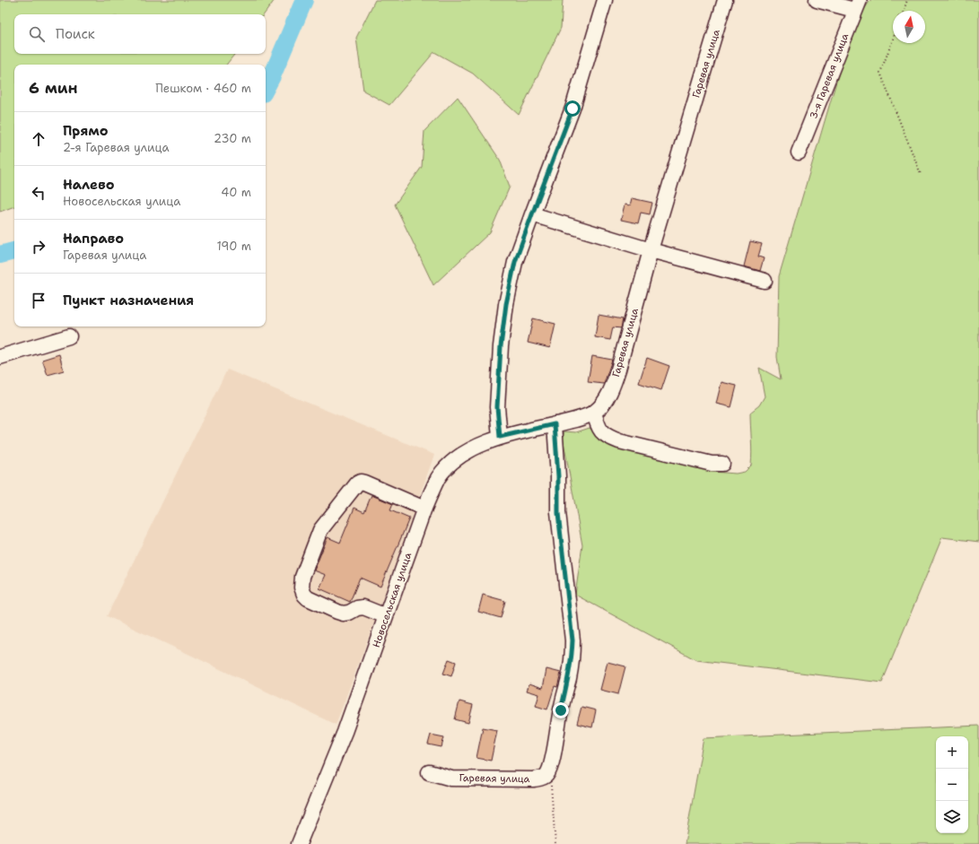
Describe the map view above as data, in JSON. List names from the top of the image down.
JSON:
{
  "streets": {
    "street": ["Гаревая улица", "3-я Гаревая улица", "Новосельская улица"]
  },
  "north": "top",
  "page": {
    "search": "Поиск",
    "heading": ["6 мин", "Пешком · 460 m"],
    "list": [
      ["Прямо", "2-я Гаревая улица", "230 m"],
      ["Налево", "Новосельская улица", "40 m"],
      ["Направо", "Гаревая улица", "190 m"],
      "Пункт назначения"
    ],
    "map_buttons": ["+", "−"]
  }
}
